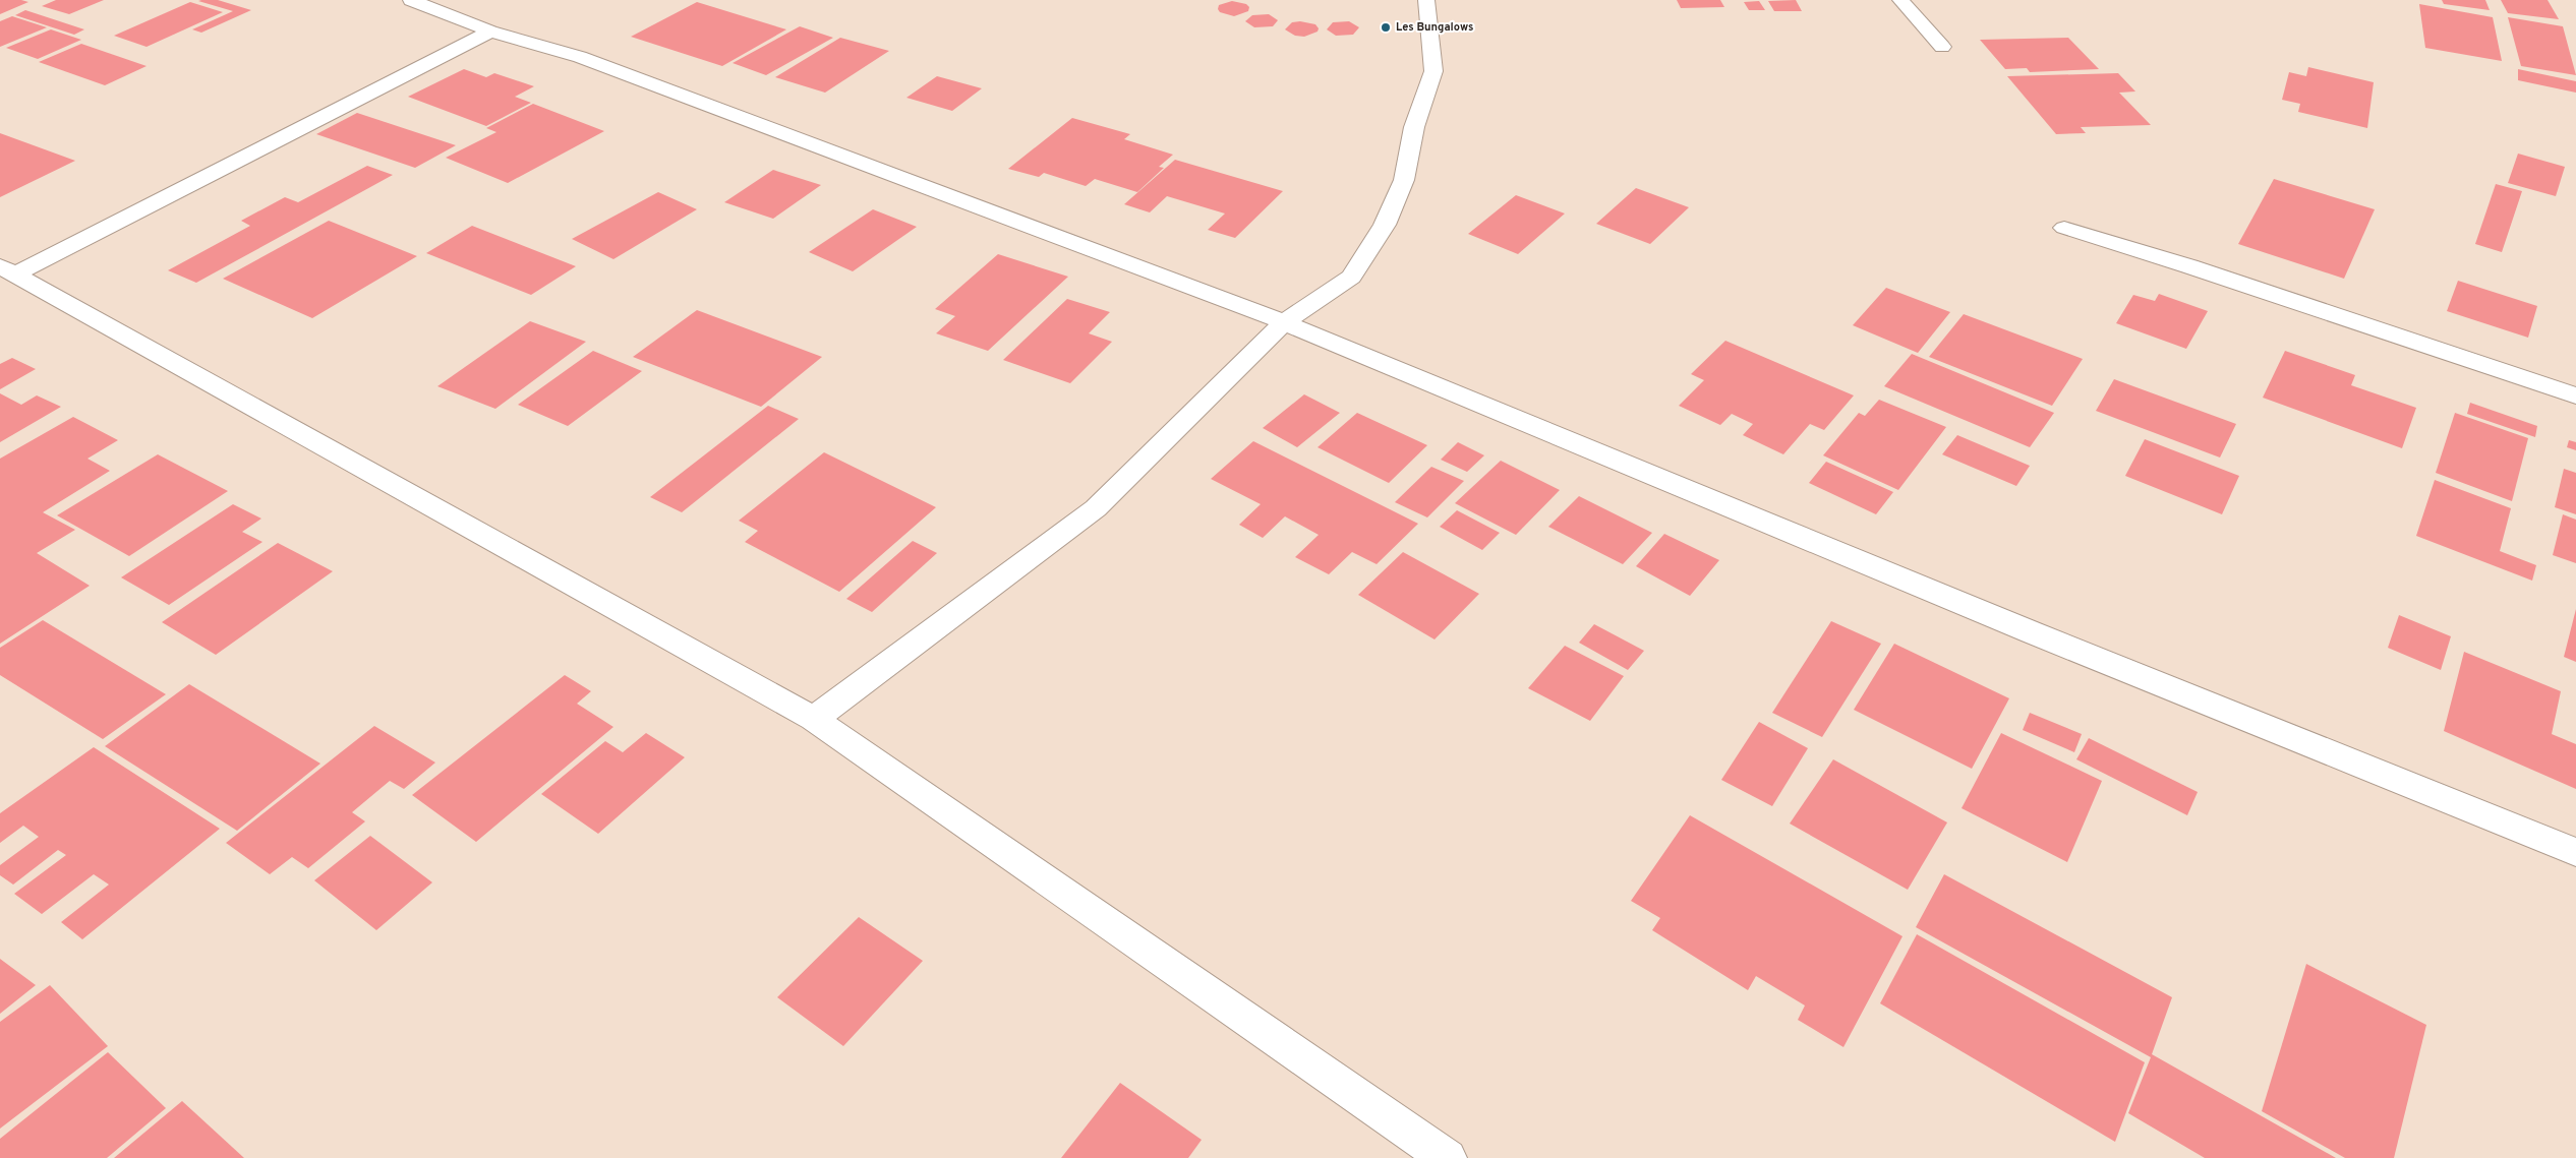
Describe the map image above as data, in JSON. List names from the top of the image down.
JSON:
{
  "places": ["Les Bungalows"]
}
